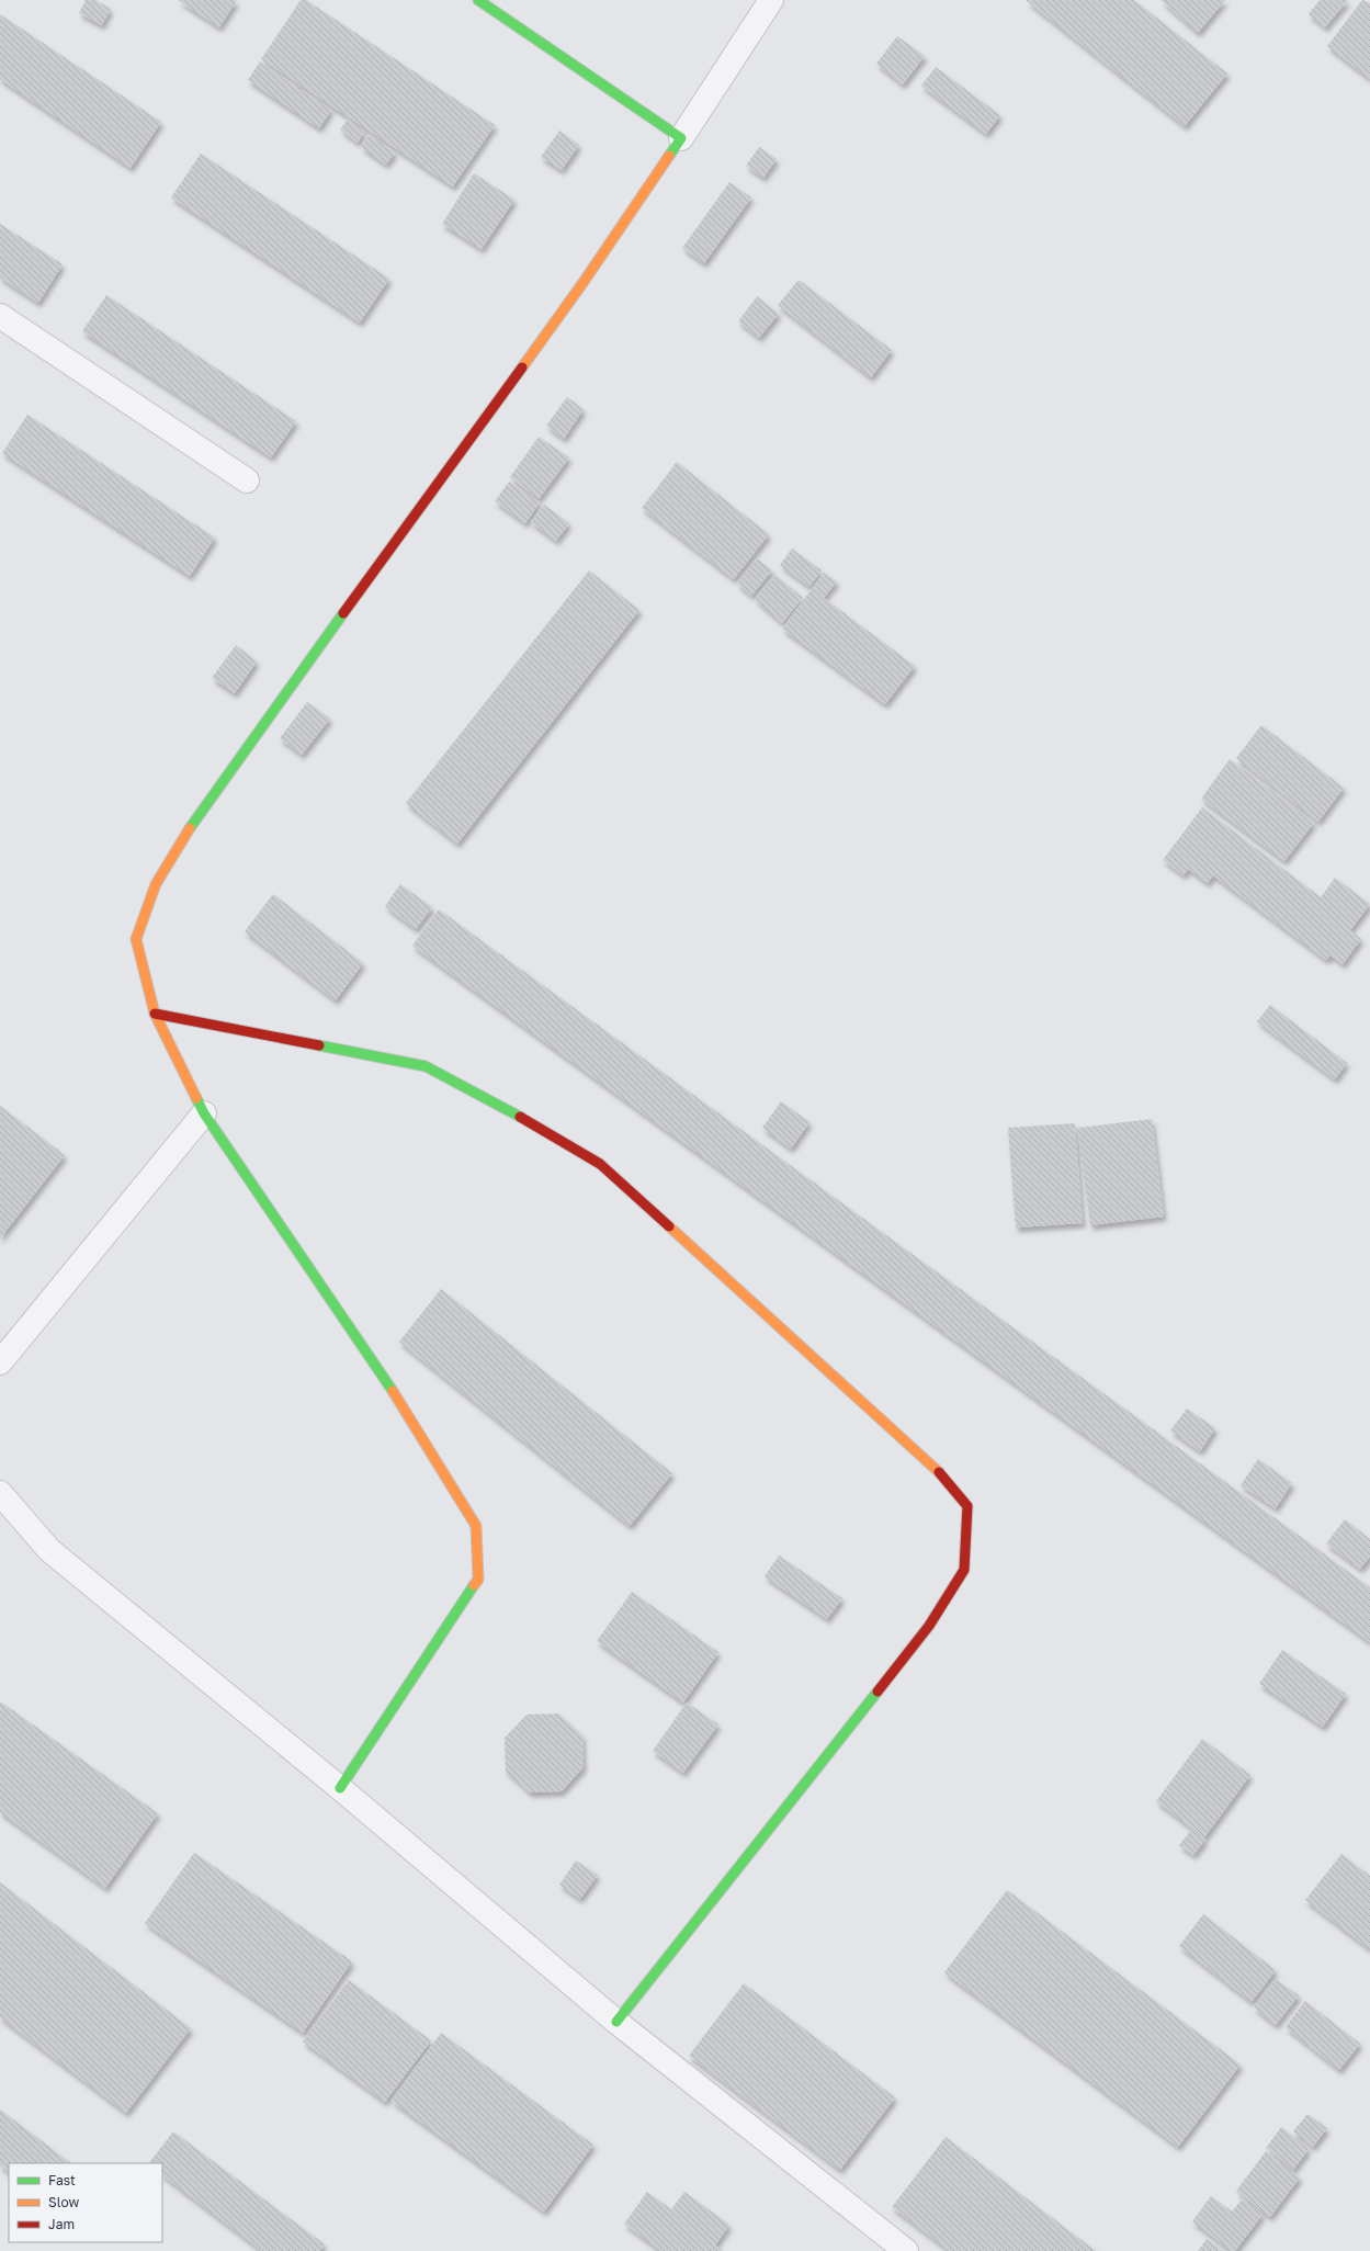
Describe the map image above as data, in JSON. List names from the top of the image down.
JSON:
{
  "legend": ["Fast", "Slow", "Jam"]
}
